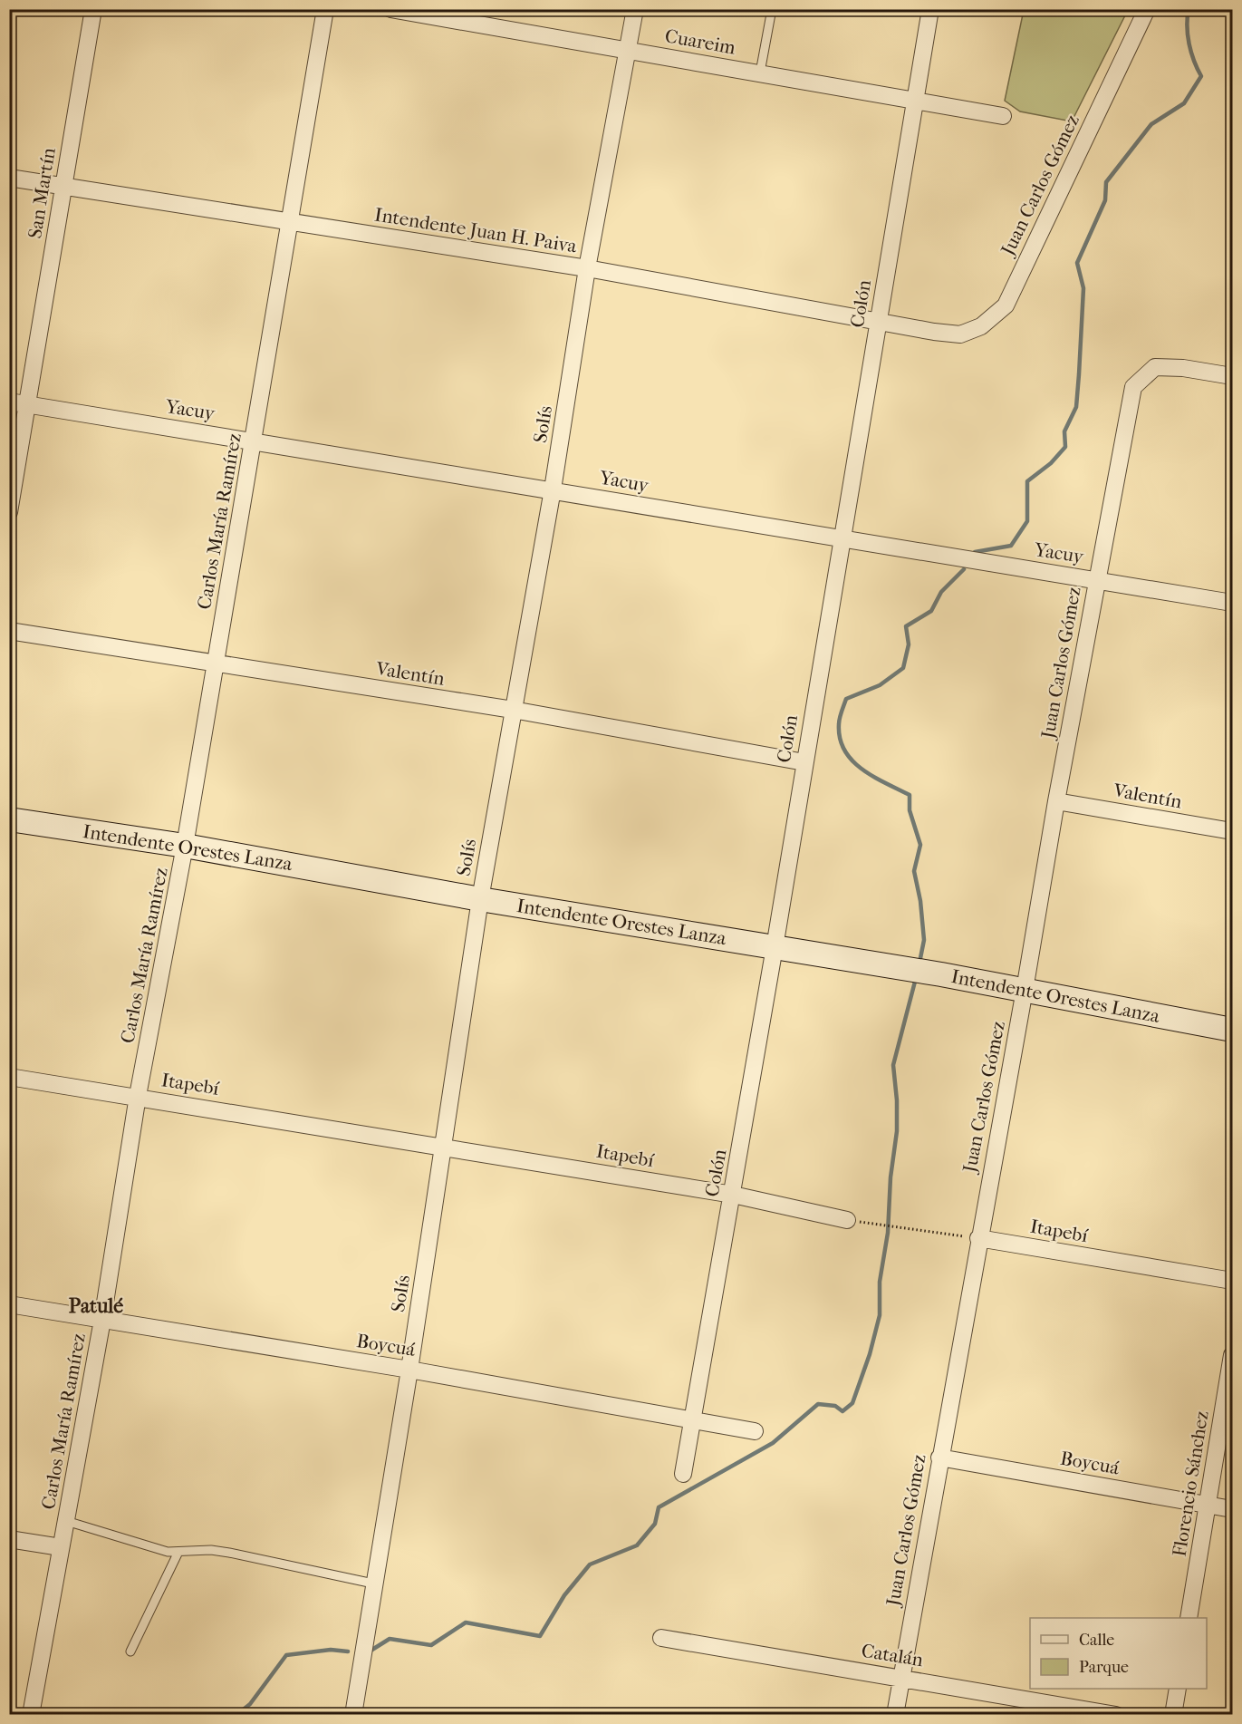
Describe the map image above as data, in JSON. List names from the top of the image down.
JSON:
{
  "streets": {
    "street": [
      "Cuareim",
      "Juan Carlos Gómez",
      "San Martín",
      "Intendente Juan H. Paiva",
      "Colón",
      "Yacuy",
      "Solís",
      "Carlos María Ramírez",
      "Valentín",
      "Intendente Orestes Lanza",
      "Itapebí",
      "Boycuá",
      "Florencio Sánchez",
      "Catalán"
    ]
  },
  "crossings": [
    ["Cuareim", "Colón"],
    ["Cuareim", "Solís"],
    ["Juan Carlos Gómez", "Intendente Juan H. Paiva"],
    ["Juan Carlos Gómez", "Yacuy"],
    ["Juan Carlos Gómez", "Valentín"],
    ["Juan Carlos Gómez", "Intendente Orestes Lanza"],
    ["Juan Carlos Gómez", "Itapebí"],
    ["Juan Carlos Gómez", "Boycuá"],
    ["Juan Carlos Gómez", "Catalán"],
    ["San Martín", "Intendente Juan H. Paiva"],
    ["San Martín", "Yacuy"],
    ["Intendente Juan H. Paiva", "Colón"],
    ["Intendente Juan H. Paiva", "Solís"],
    ["Intendente Juan H. Paiva", "Carlos María Ramírez"],
    ["Colón", "Yacuy"],
    ["Colón", "Valentín"],
    ["Colón", "Intendente Orestes Lanza"],
    ["Colón", "Itapebí"],
    ["Colón", "Boycuá"],
    ["Yacuy", "Solís"],
    ["Yacuy", "Carlos María Ramírez"],
    ["Solís", "Valentín"],
    ["Solís", "Intendente Orestes Lanza"],
    ["Solís", "Itapebí"],
    ["Solís", "Boycuá"],
    ["Carlos María Ramírez", "Valentín"],
    ["Carlos María Ramírez", "Intendente Orestes Lanza"],
    ["Carlos María Ramírez", "Itapebí"],
    ["Carlos María Ramírez", "Boycuá"],
    ["Boycuá", "Florencio Sánchez"]
  ],
  "districts": ["Patulé"],
  "legend": ["Calle", "Parque"]
}
